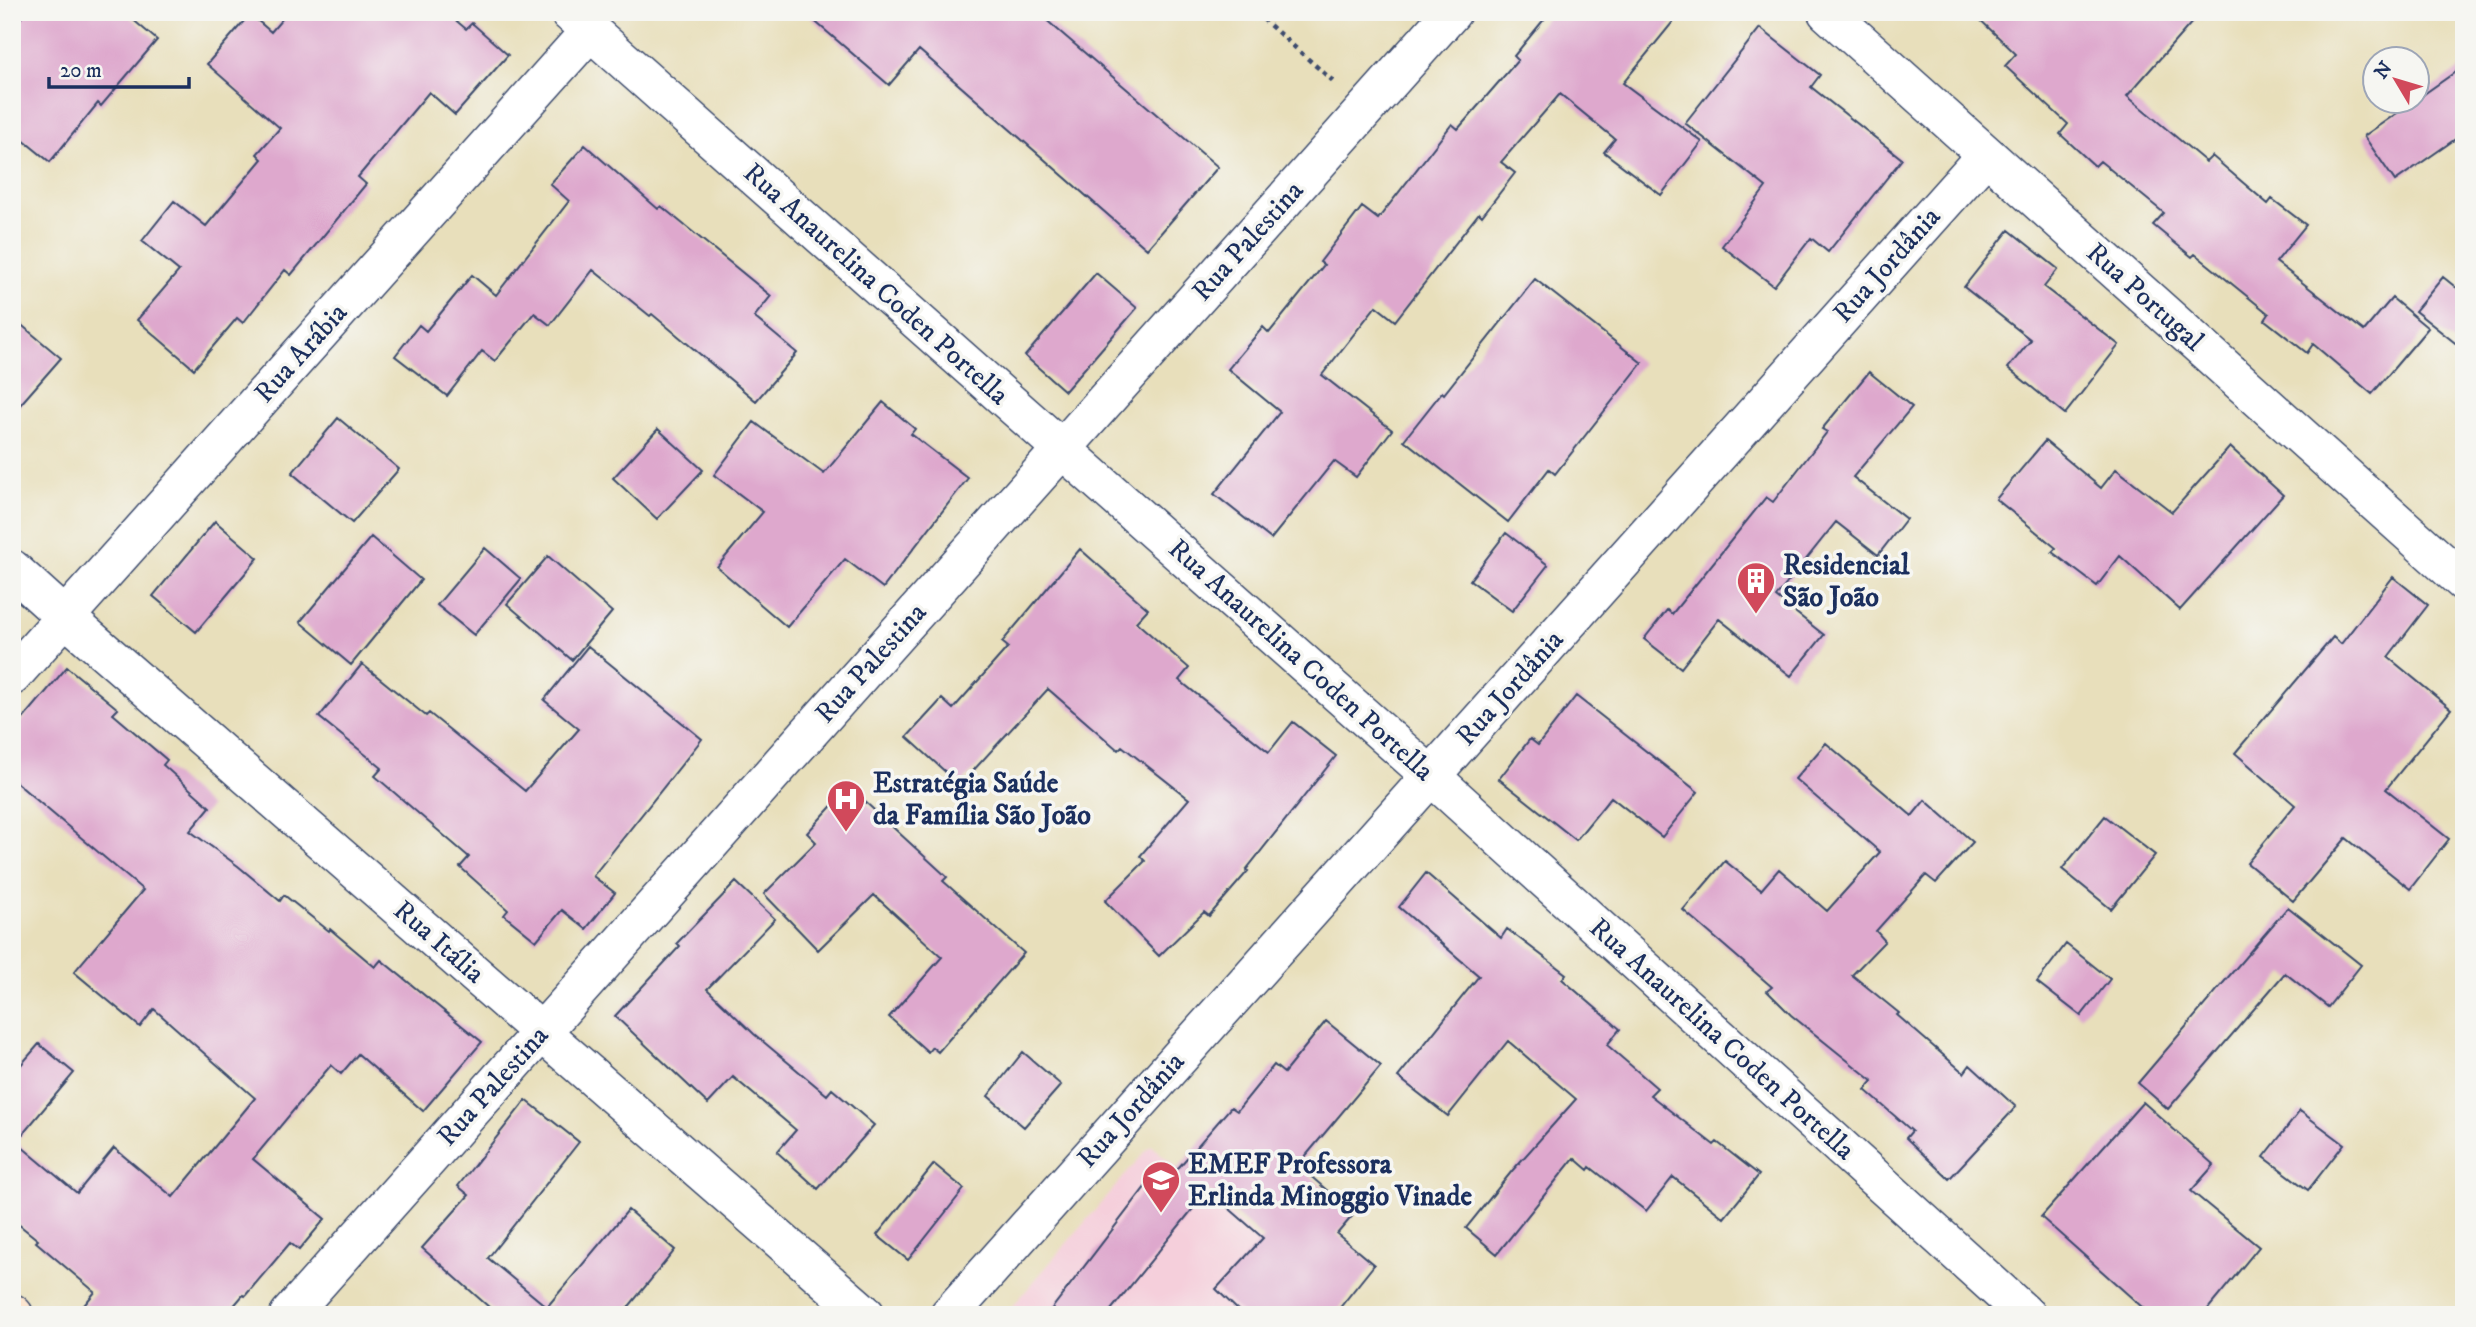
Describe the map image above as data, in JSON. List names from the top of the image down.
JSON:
{
  "streets": {
    "street": [
      "Rua Palestina",
      "Rua Jordânia",
      "Rua Anaurelina Coden Portella",
      "Rua Portugal",
      "Rua Arábia",
      "Rua Itália"
    ]
  },
  "crossings": [
    ["Rua Palestina", "Rua Anaurelina Coden Portella"],
    ["Rua Palestina", "Rua Itália"],
    ["Rua Jordânia", "Rua Anaurelina Coden Portella"],
    ["Rua Jordânia", "Rua Portugal"],
    ["Rua Anaurelina Coden Portella", "Rua Arábia"],
    ["Rua Arábia", "Rua Itália"]
  ],
  "places": {
    "building": ["Residencial São João"],
    "hospital": ["Estratégia Saúde da Família São João"],
    "school or university": ["EMEF Professora Erlinda Minoggio Vinade"]
  },
  "scale_bar": "20 m",
  "north": "top left"
}
